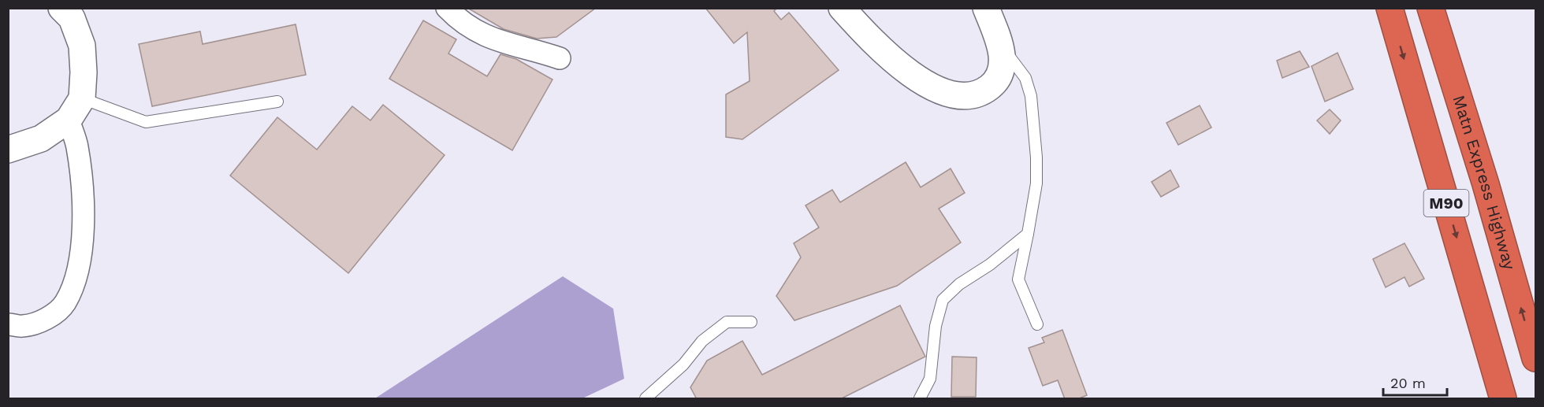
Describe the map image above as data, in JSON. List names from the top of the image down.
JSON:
{
  "streets": {
    "highway": ["Matn Express Highway", "M90"]
  },
  "scale_bar": "20 m"
}
